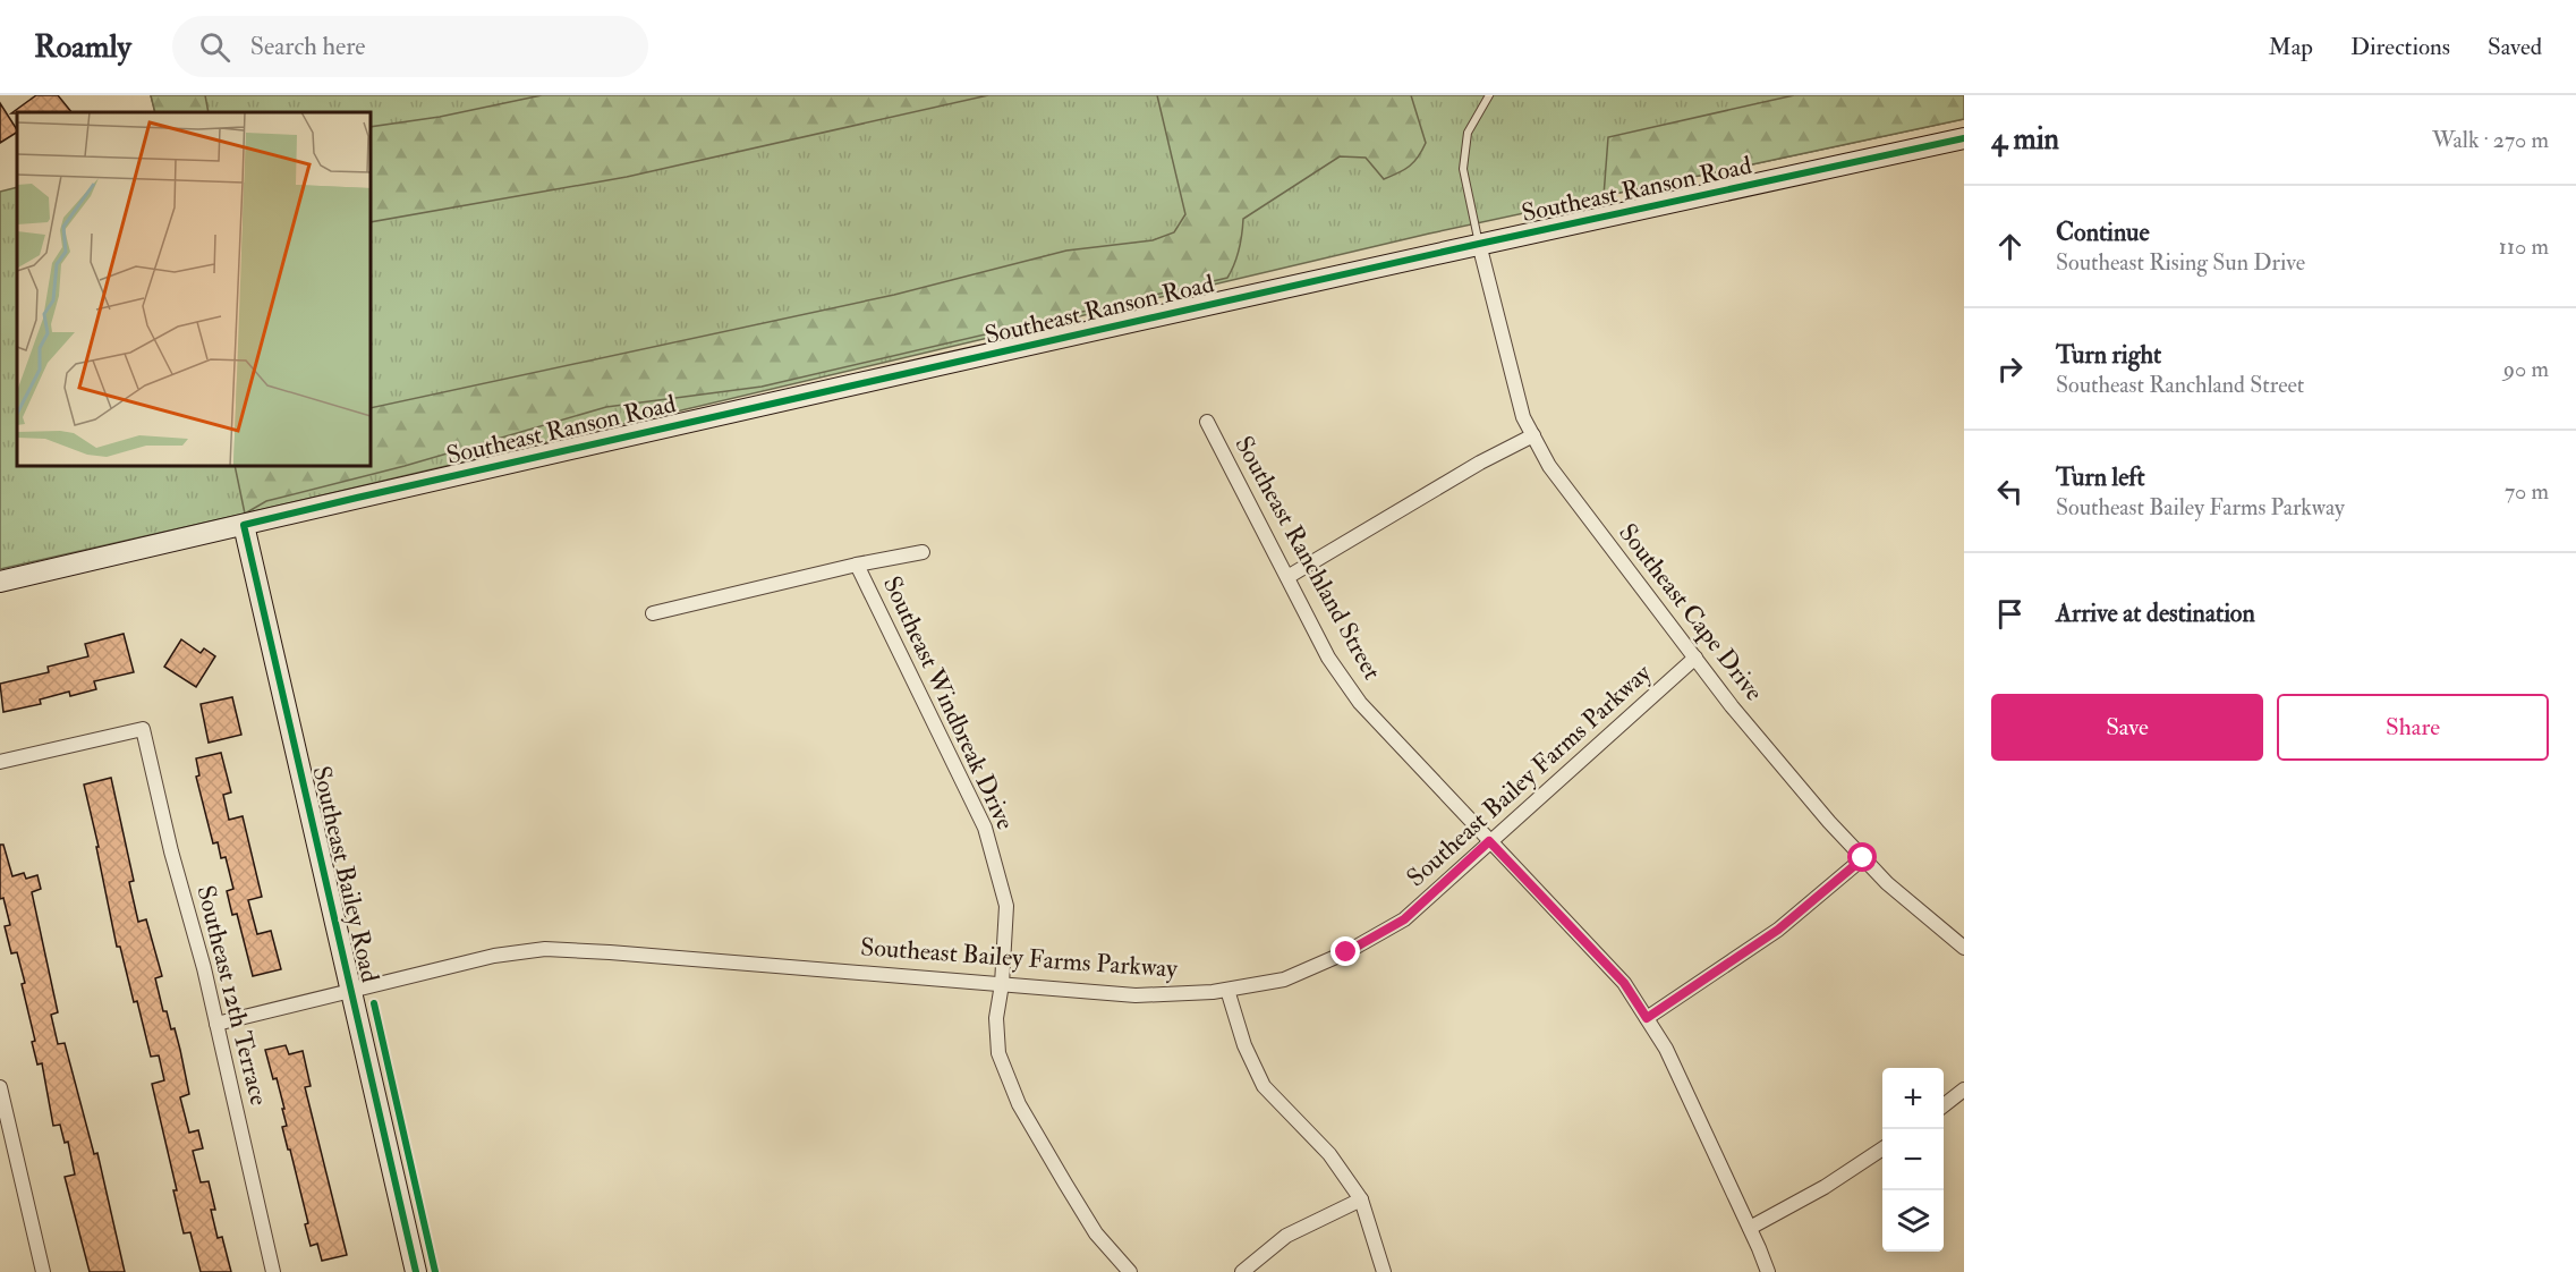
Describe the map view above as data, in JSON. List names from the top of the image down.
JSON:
{
  "streets": {
    "street": [
      "Southeast Ranson Road",
      "Southeast Ranchland Street",
      "Southeast Cape Drive",
      "Southeast Windbreak Drive",
      "Southeast Bailey Farms Parkway",
      "Southeast Bailey Road",
      "Southeast 12th Terrace"
    ]
  },
  "crossings": [
    ["Southeast Ranson Road", "Southeast Cape Drive"],
    ["Southeast Ranson Road", "Southeast Bailey Road"],
    ["Southeast Ranchland Street", "Southeast Bailey Farms Parkway"],
    ["Southeast Cape Drive", "Southeast Bailey Farms Parkway"],
    ["Southeast Windbreak Drive", "Southeast Bailey Farms Parkway"],
    ["Southeast Bailey Farms Parkway", "Southeast Bailey Road"],
    ["Southeast Bailey Farms Parkway", "Southeast 12th Terrace"]
  ],
  "page": {
    "header": "Roamly",
    "search": "Search here",
    "nav": ["Map", "Directions", "Saved"],
    "heading": ["4 min", "Walk · 270 m"],
    "list": [
      ["Continue", "Southeast Rising Sun Drive", "110 m"],
      ["Turn right", "Southeast Ranchland Street", "90 m"],
      ["Turn left", "Southeast Bailey Farms Parkway", "70 m"],
      "Arrive at destination"
    ],
    "buttons": ["Save", "Share"],
    "map_buttons": ["+", "−"]
  }
}
